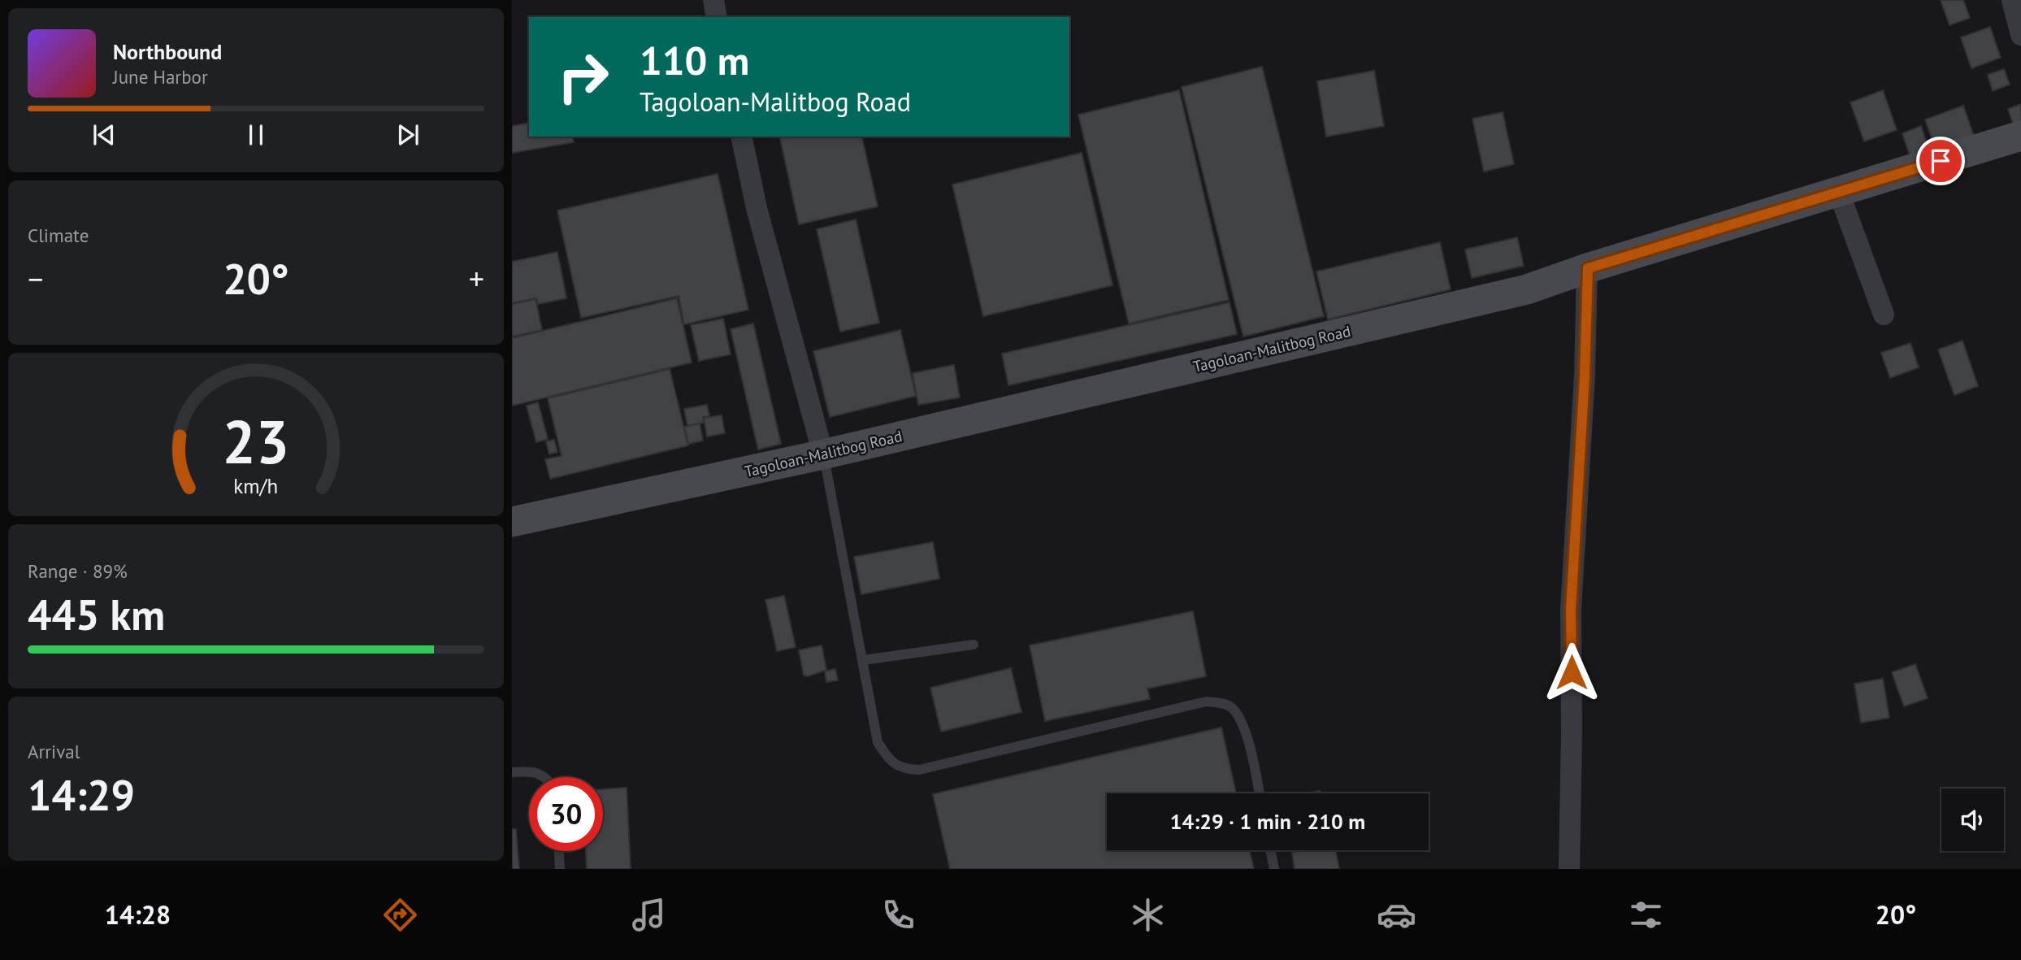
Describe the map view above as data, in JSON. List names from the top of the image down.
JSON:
{
  "streets": {
    "main road": ["Tagoloan-Malitbog Road"]
  },
  "page": {
    "turn": ["110 m", "Tagoloan-Malitbog Road"],
    "song": ["Northbound", "June Harbor"],
    "tile": [
      "Climate",
      ["Range · 89%", "445 km"],
      ["Arrival", "14:29"]
    ],
    "heat": ["−", "20°", "+"],
    "limit": "30",
    "trip": "14:29 · 1 min · 210 m",
    "tabs": ["14:28", "20°"],
    "gauge": ["23", "km/h"]
  }
}
